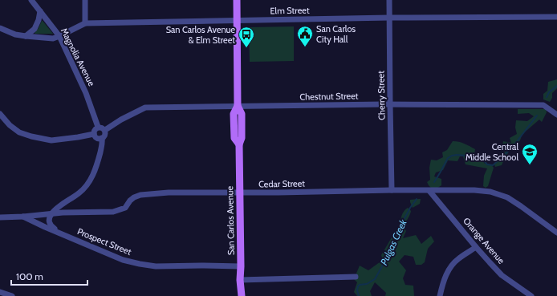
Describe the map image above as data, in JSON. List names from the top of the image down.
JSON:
{
  "streets": {
    "main road": ["San Carlos Avenue"],
    "street": [
      "Elm Street",
      "Magnolia Avenue",
      "Cherry Street",
      "Chestnut Street",
      "Cedar Street",
      "Orange Avenue",
      "Prospect Street"
    ]
  },
  "crossings": [
    ["Elm Street", "Magnolia Avenue"],
    ["Elm Street", "Cherry Street"],
    ["Elm Street", "San Carlos Avenue"],
    ["Magnolia Avenue", "Chestnut Street"],
    ["Cherry Street", "Chestnut Street"],
    ["Cherry Street", "Cedar Street"],
    ["Chestnut Street", "San Carlos Avenue"],
    ["Cedar Street", "San Carlos Avenue"],
    ["Cedar Street", "Orange Avenue"],
    ["Cedar Street", "Prospect Street"],
    ["San Carlos Avenue", "Prospect Street"]
  ],
  "water": ["Pulgas Creek"],
  "places": {
    "public building": ["San Carlos City Hall"],
    "bus stop": ["San Carlos Avenue & Elm Street"],
    "school or university": ["Central Middle School"]
  },
  "scale_bar": "100 m"
}
